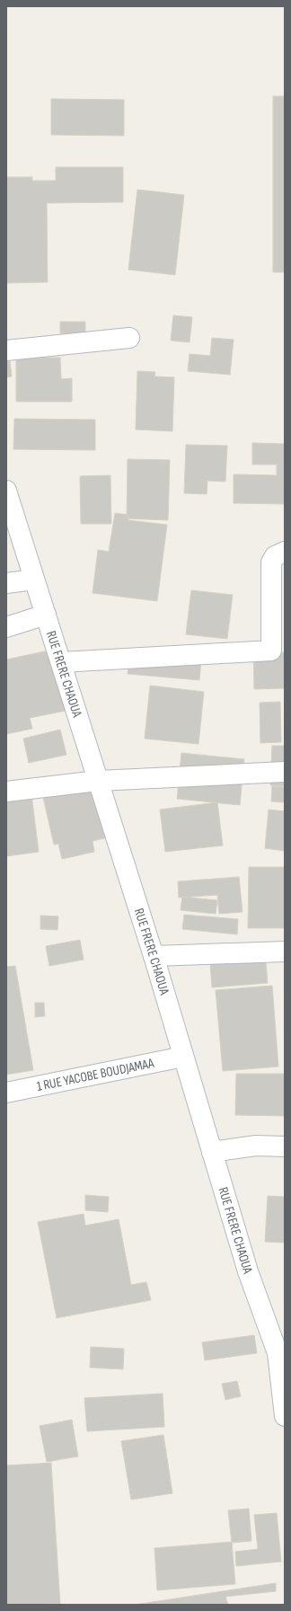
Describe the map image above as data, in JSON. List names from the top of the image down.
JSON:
{
  "streets": {
    "street": ["RUE FRERE CHAOUA", "1 RUE YACOBE BOUDJAMAA"]
  },
  "crossings": [
    ["RUE FRERE CHAOUA", "1 RUE YACOBE BOUDJAMAA"]
  ]
}
